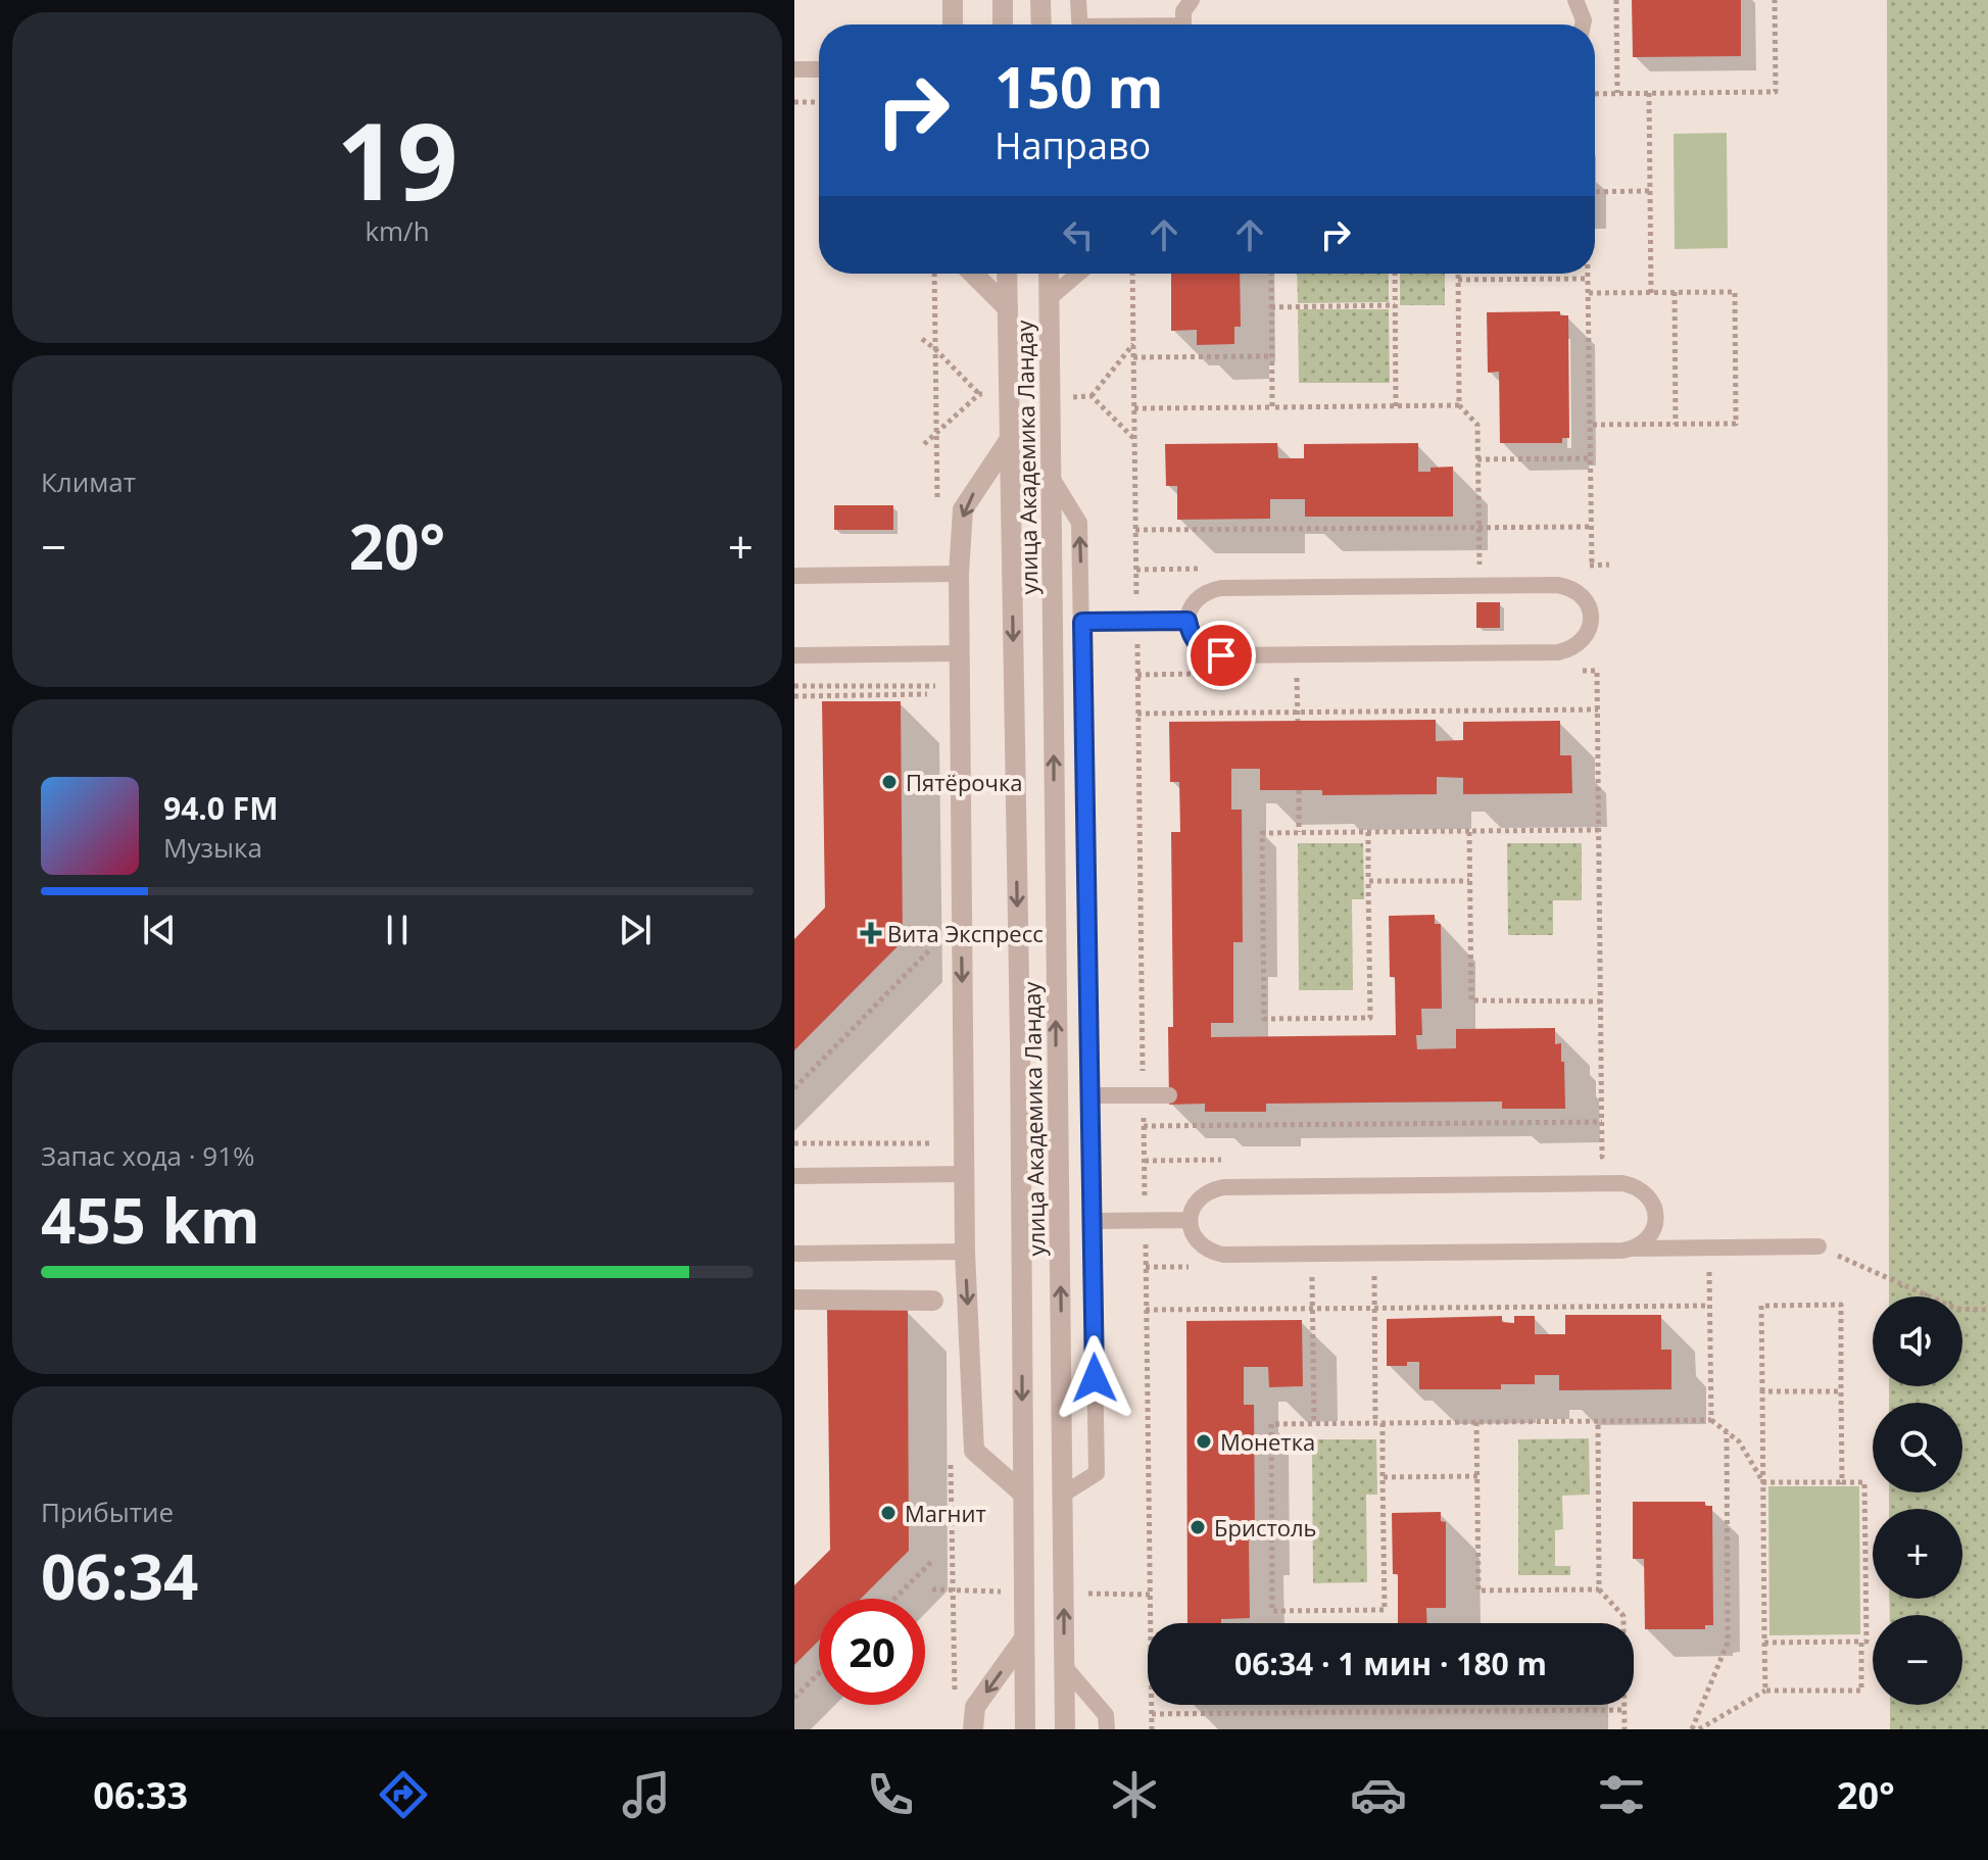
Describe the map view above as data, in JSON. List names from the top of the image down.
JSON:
{
  "streets": {
    "street": ["улица Академика Ландау"]
  },
  "places": {
    "other": [
      "Пятёрочка",
      "Монетка",
      "Магнит",
      "Бристоль"
    ],
    "health": ["Вита Экспресс"]
  },
  "page": {
    "tile": [
      ["19", "km/h"],
      "Климат",
      ["Запас хода · 91%", "455 km"],
      ["Прибытие", "06:34"]
    ],
    "turn": ["150 m", "Направо"],
    "heat": ["−", "20°", "+"],
    "song": ["94.0 FM", "Музыка"],
    "map_buttons": ["+", "−"],
    "limit": "20",
    "trip": "06:34 · 1 мин · 180 m",
    "tabs": ["06:33", "20°"]
  }
}
